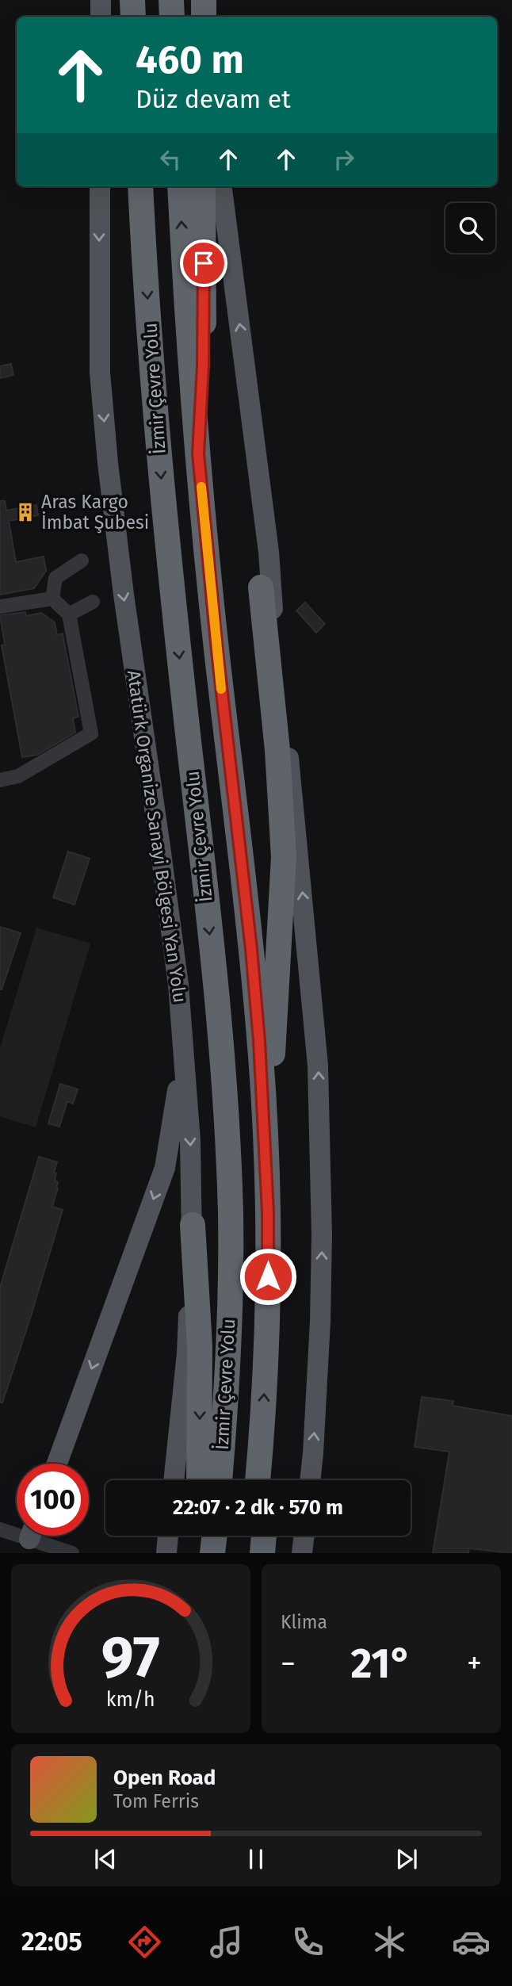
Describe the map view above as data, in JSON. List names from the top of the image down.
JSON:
{
  "streets": {
    "highway": ["İzmir Çevre Yolu"],
    "main road": ["Atatürk Organize Sanayi Bölgesi Yan Yolu"]
  },
  "places": {
    "building": ["Aras Kargo İmbat Şubesi"]
  },
  "page": {
    "turn": ["460 m", "Düz devam et"],
    "limit": "100",
    "trip": "22:07 · 2 dk · 570 m",
    "tile": "Klima",
    "heat": ["−", "21°", "+"],
    "song": ["Open Road", "Tom Ferris"],
    "tabs": "22:05",
    "gauge": ["97", "km/h"]
  }
}
